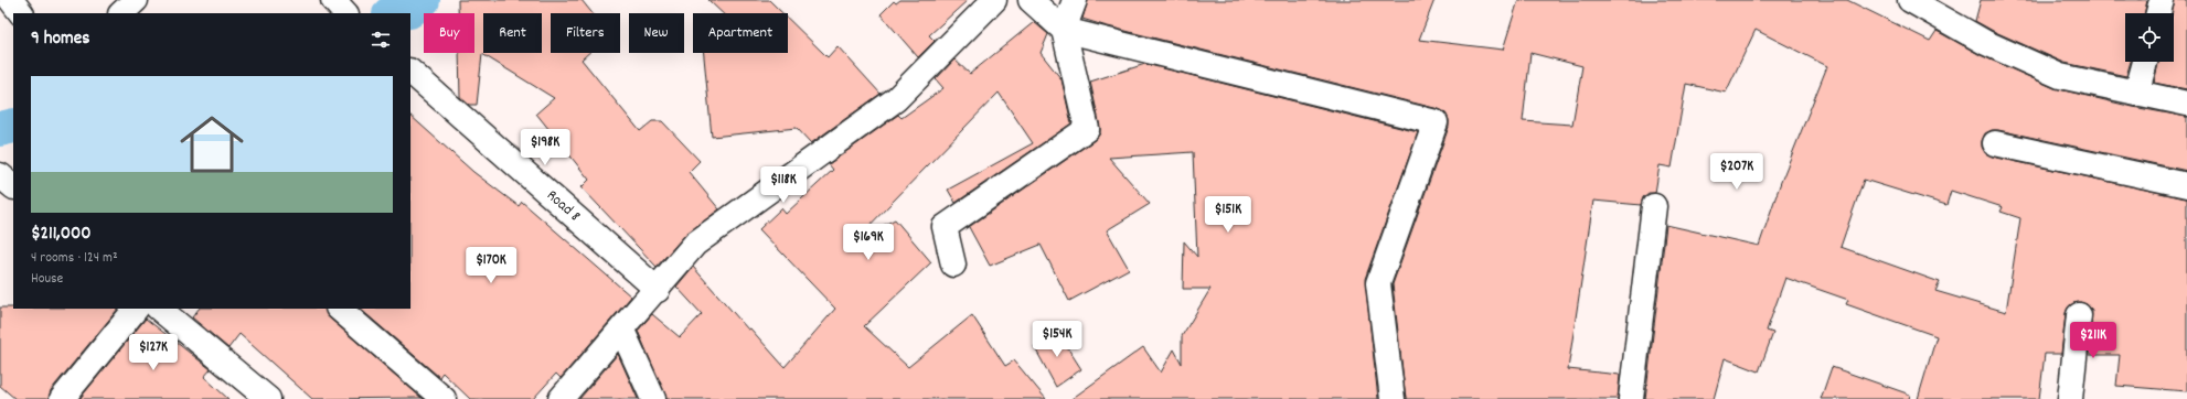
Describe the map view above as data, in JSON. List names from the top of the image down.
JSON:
{
  "streets": {
    "street": ["Road 8"]
  },
  "page": {
    "chip": [
      "Buy",
      "Rent",
      "Filters",
      "New",
      "Apartment"
    ],
    "heading": "9 homes",
    "list": [
      {
        "name": "$211,000",
        "note": "4 rooms · 124 m² · House"
      }
    ],
    "price": [
      "$198K",
      "$207K",
      "$118K",
      "$151K",
      "$169K",
      "$170K",
      "$154K",
      "$211K",
      "$127K"
    ]
  }
}
